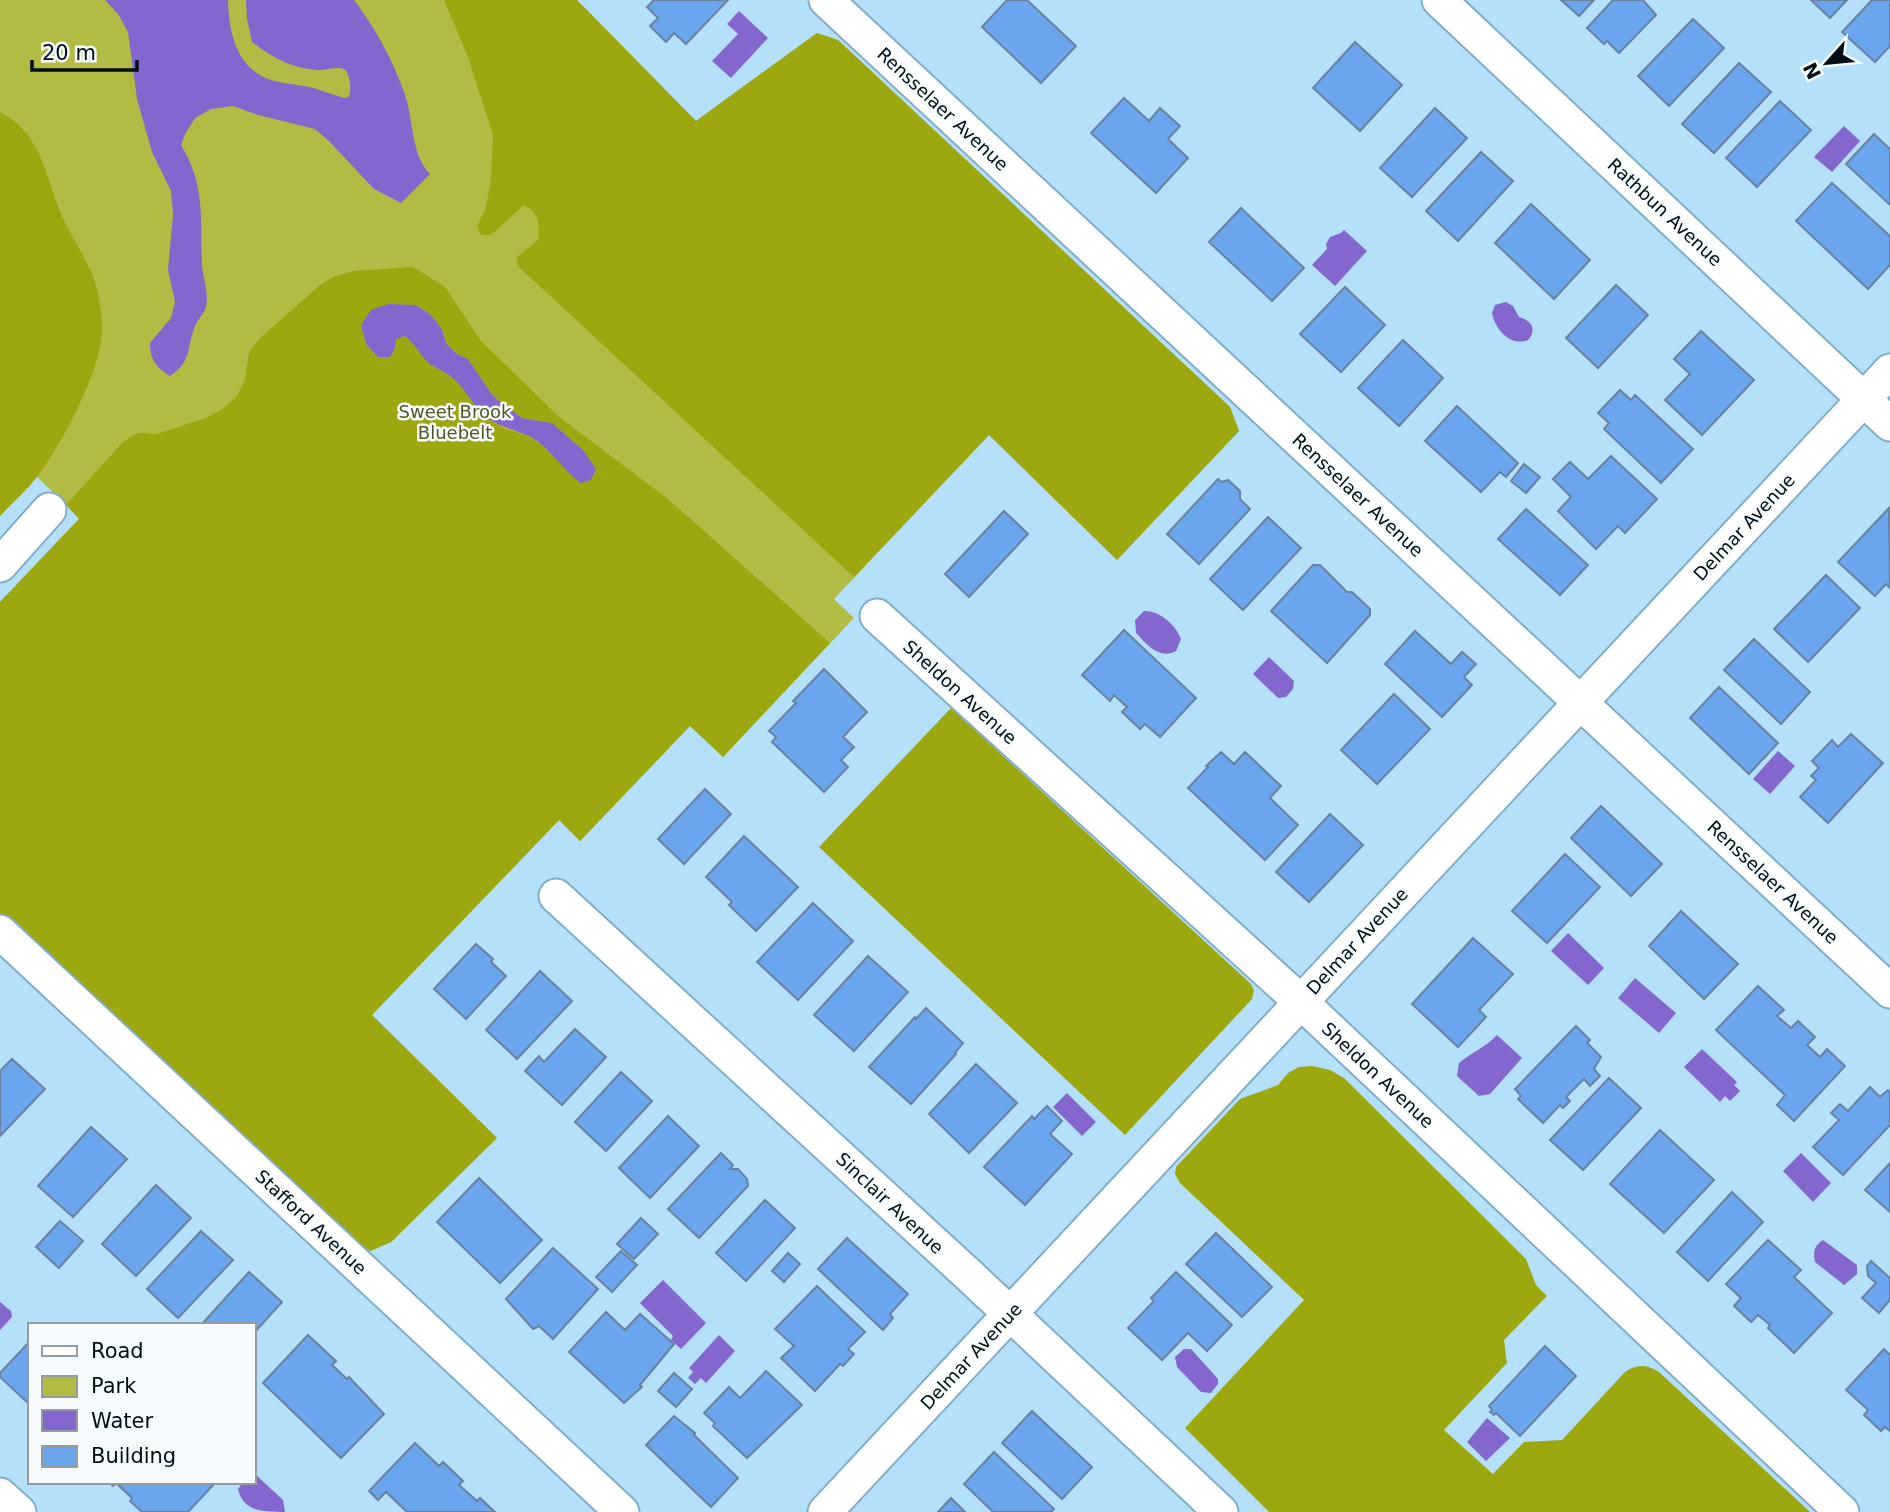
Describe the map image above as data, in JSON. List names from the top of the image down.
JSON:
{
  "streets": {
    "street": [
      "Rensselaer Avenue",
      "Rathbun Avenue",
      "Delmar Avenue",
      "Sheldon Avenue",
      "Sinclair Avenue",
      "Stafford Avenue"
    ]
  },
  "crossings": [
    ["Rensselaer Avenue", "Delmar Avenue"],
    ["Rathbun Avenue", "Delmar Avenue"],
    ["Delmar Avenue", "Sheldon Avenue"],
    ["Delmar Avenue", "Sinclair Avenue"]
  ],
  "parks": ["Sweet Brook Bluebelt"],
  "legend": [
    "Road",
    "Park",
    "Water",
    "Building"
  ],
  "scale_bar": "20 m",
  "north": "bottom left"
}
